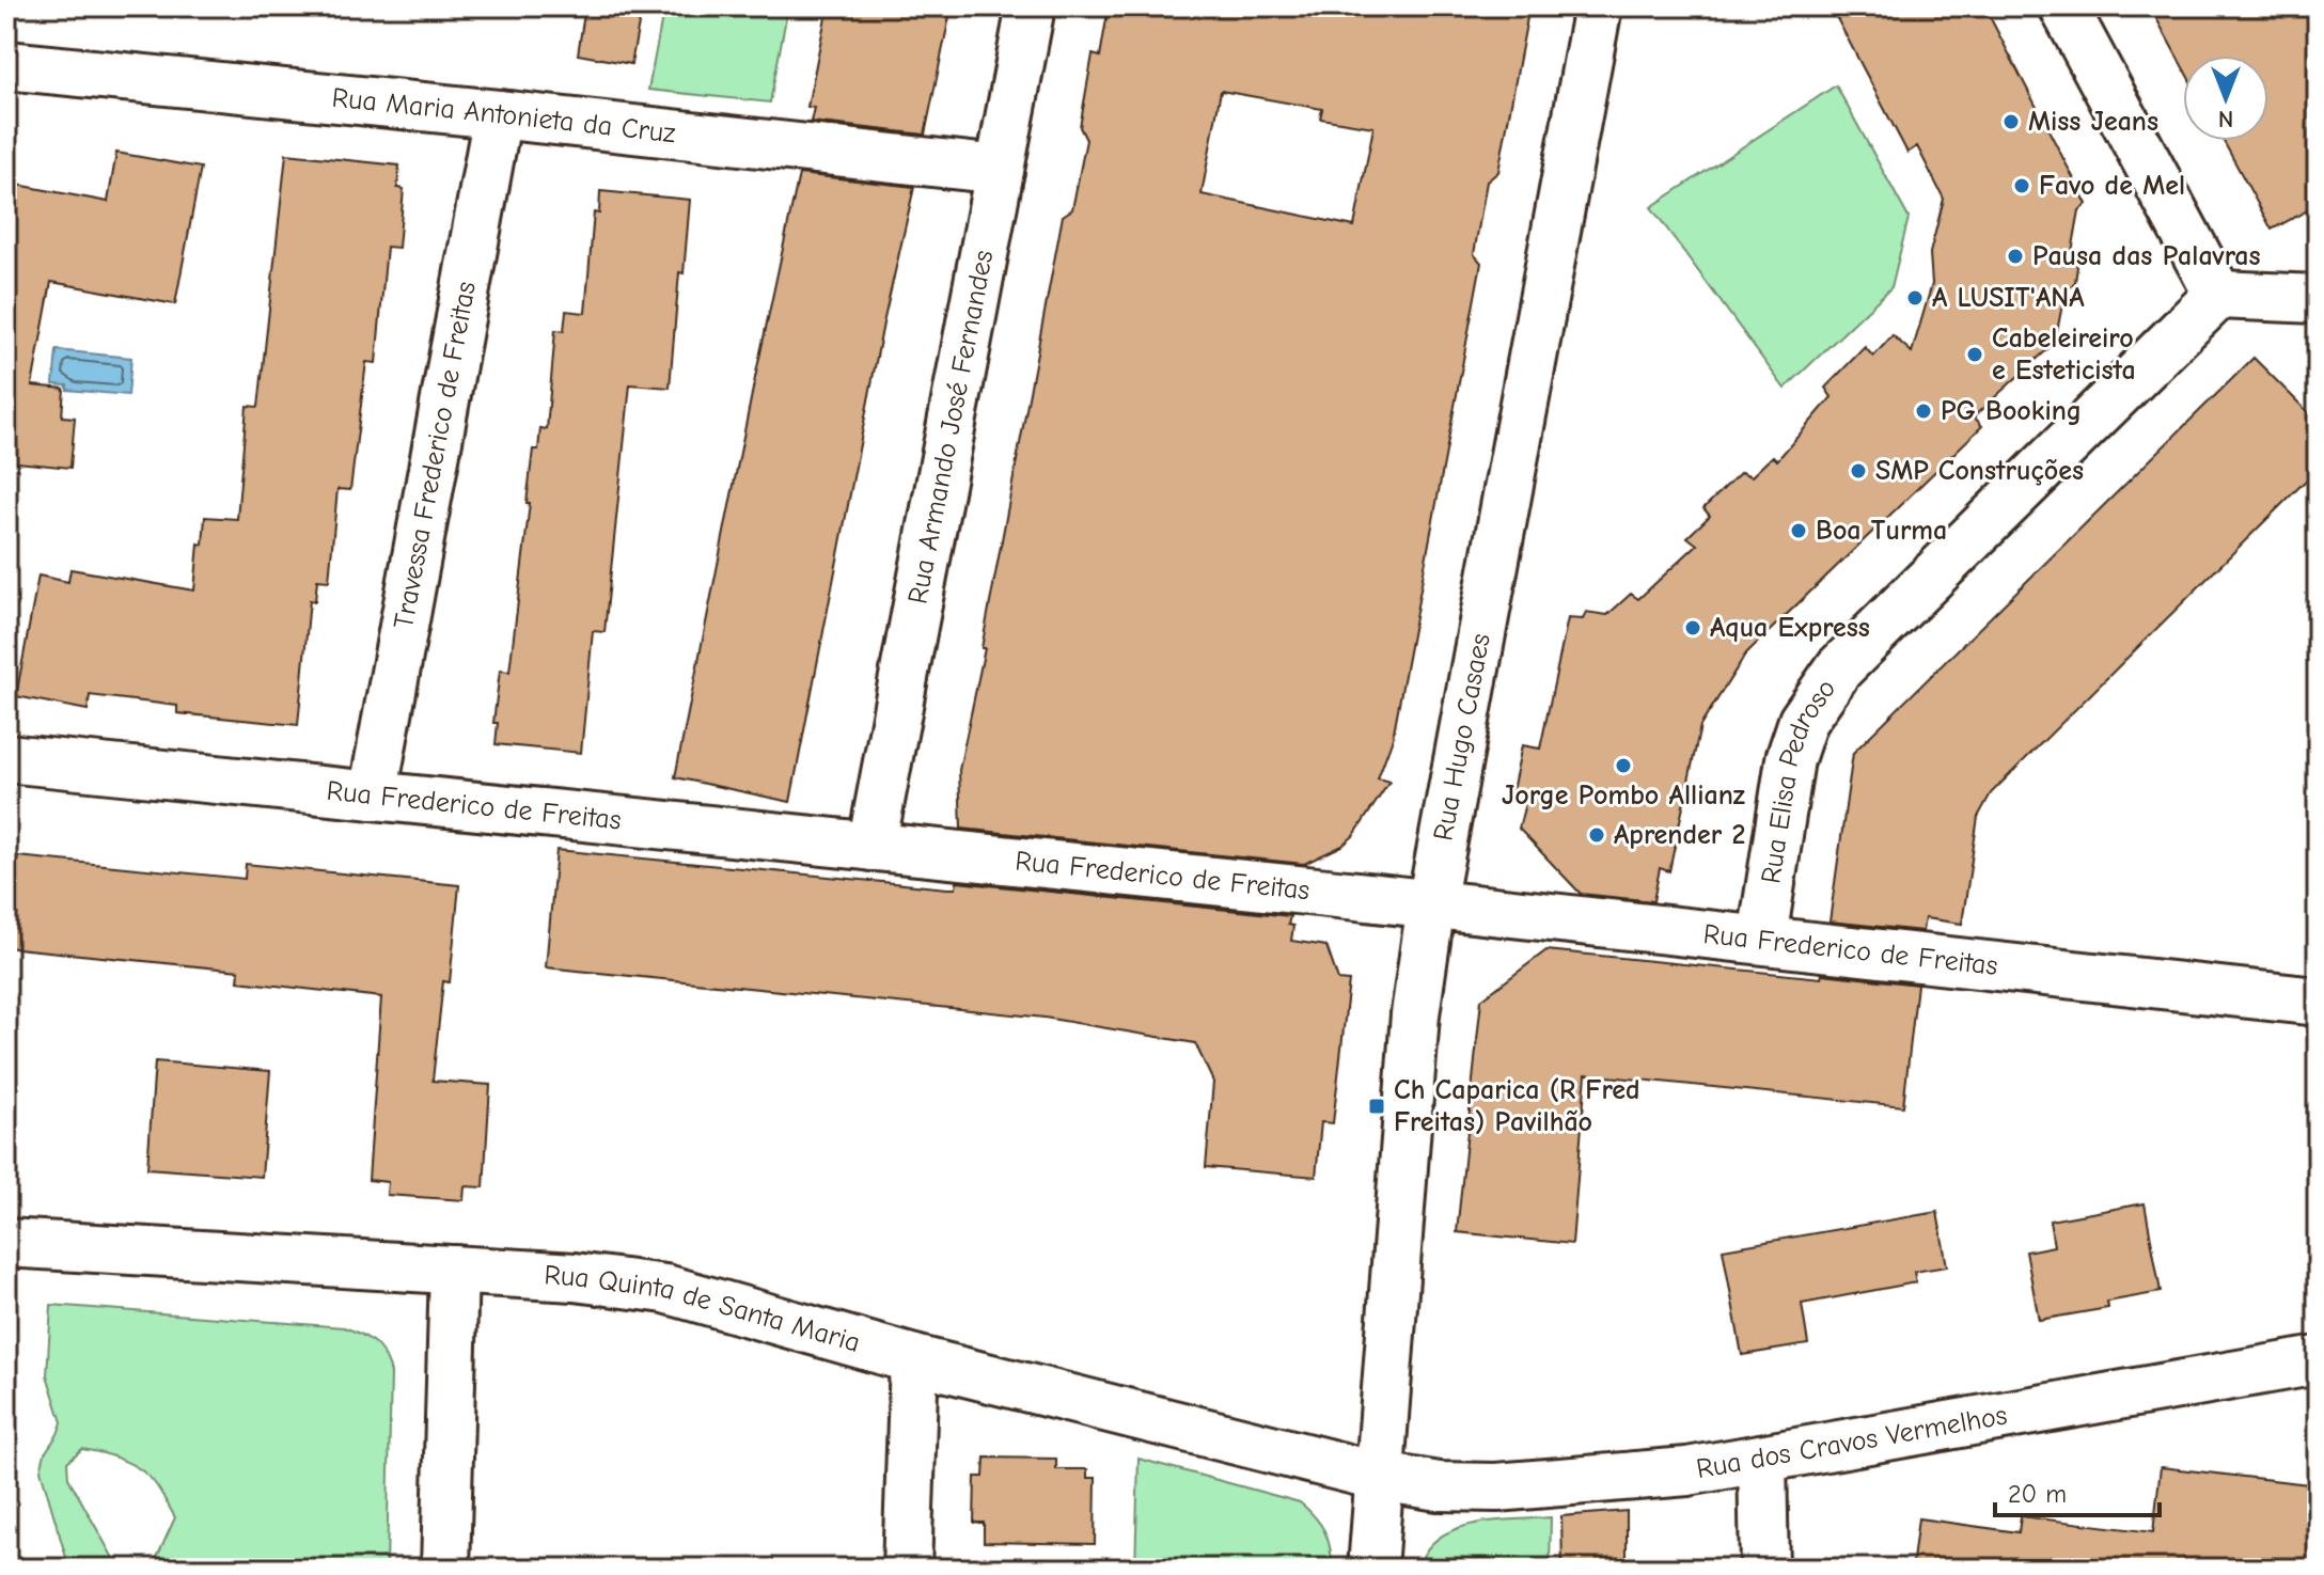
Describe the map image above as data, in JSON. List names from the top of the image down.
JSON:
{
  "streets": {
    "street": [
      "Rua Maria Antonieta da Cruz",
      "Rua Armando José Fernandes",
      "Travessa Frederico de Freitas",
      "Rua Hugo Casaes",
      "Rua Elisa Pedroso",
      "Rua Frederico de Freitas",
      "Rua Quinta de Santa Maria",
      "Rua dos Cravos Vermelhos"
    ]
  },
  "crossings": [
    ["Rua Maria Antonieta da Cruz", "Rua Armando José Fernandes"],
    ["Rua Maria Antonieta da Cruz", "Travessa Frederico de Freitas"],
    ["Rua Armando José Fernandes", "Rua Frederico de Freitas"],
    ["Travessa Frederico de Freitas", "Rua Frederico de Freitas"],
    ["Rua Hugo Casaes", "Rua Frederico de Freitas"],
    ["Rua Hugo Casaes", "Rua Quinta de Santa Maria"],
    ["Rua Hugo Casaes", "Rua dos Cravos Vermelhos"],
    ["Rua Elisa Pedroso", "Rua Frederico de Freitas"],
    ["Rua Quinta de Santa Maria", "Rua dos Cravos Vermelhos"]
  ],
  "places": {
    "other": [
      "Miss Jeans",
      "Favo de Mel",
      "Pausa das Palavras",
      "A LUSIT'ANA",
      "Cabeleireiro e Esteticista",
      "PG Booking",
      "SMP Construções",
      "Boa Turma",
      "Aqua Express",
      "Jorge Pombo Allianz",
      "Aprender 2"
    ],
    "transit": ["Ch Caparica (R Fred Freitas) Pavilhão"]
  },
  "scale_bar": "20 m",
  "north": "bottom"
}
